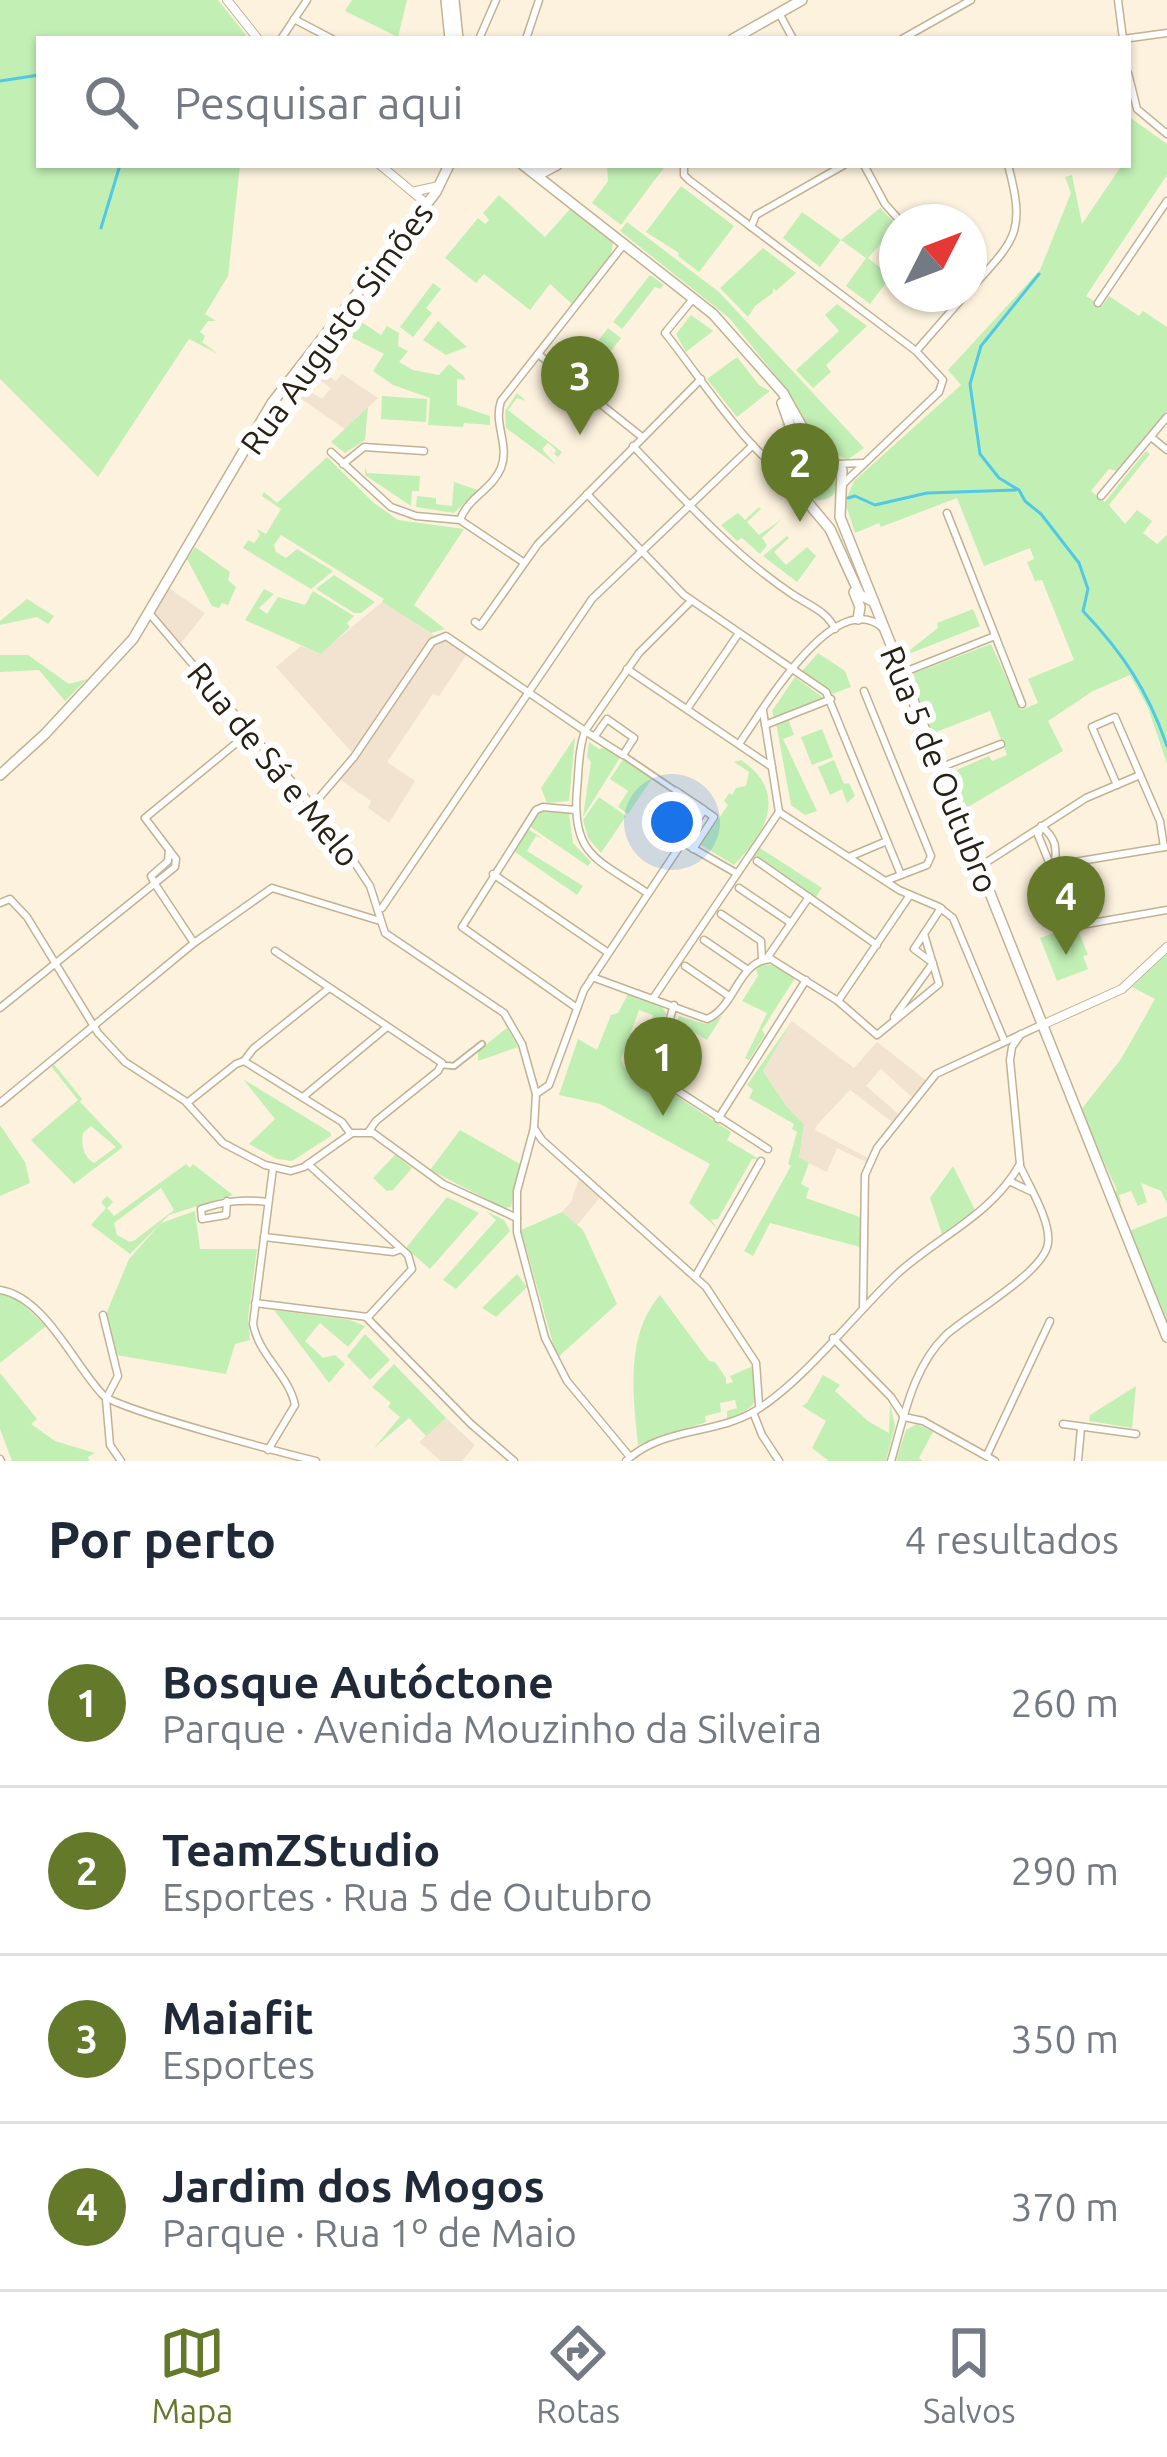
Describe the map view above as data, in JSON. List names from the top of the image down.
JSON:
{
  "streets": {
    "main road": ["Rua Augusto Simões", "Rua 5 de Outubro"],
    "street": ["Rua de Sá e Melo"]
  },
  "crossings": [
    ["Rua Augusto Simões", "Rua de Sá e Melo"]
  ],
  "north": "top right",
  "page": {
    "search": "Pesquisar aqui",
    "pins": [
      "3",
      "2",
      "4",
      "1"
    ],
    "heading": ["Por perto", "4 resultados"],
    "list": [
      {
        "mark": "1",
        "name": "Bosque Autóctone",
        "note": "Parque · Avenida Mouzinho da Silveira",
        "value": "260 m"
      },
      {
        "mark": "2",
        "name": "TeamZStudio",
        "note": "Esportes · Rua 5 de Outubro",
        "value": "290 m"
      },
      {
        "mark": "3",
        "name": "Maiafit",
        "note": "Esportes",
        "value": "350 m"
      },
      {
        "mark": "4",
        "name": "Jardim dos Mogos",
        "note": "Parque · Rua 1º de Maio",
        "value": "370 m"
      }
    ],
    "nav": ["Mapa", "Rotas", "Salvos"]
  }
}
